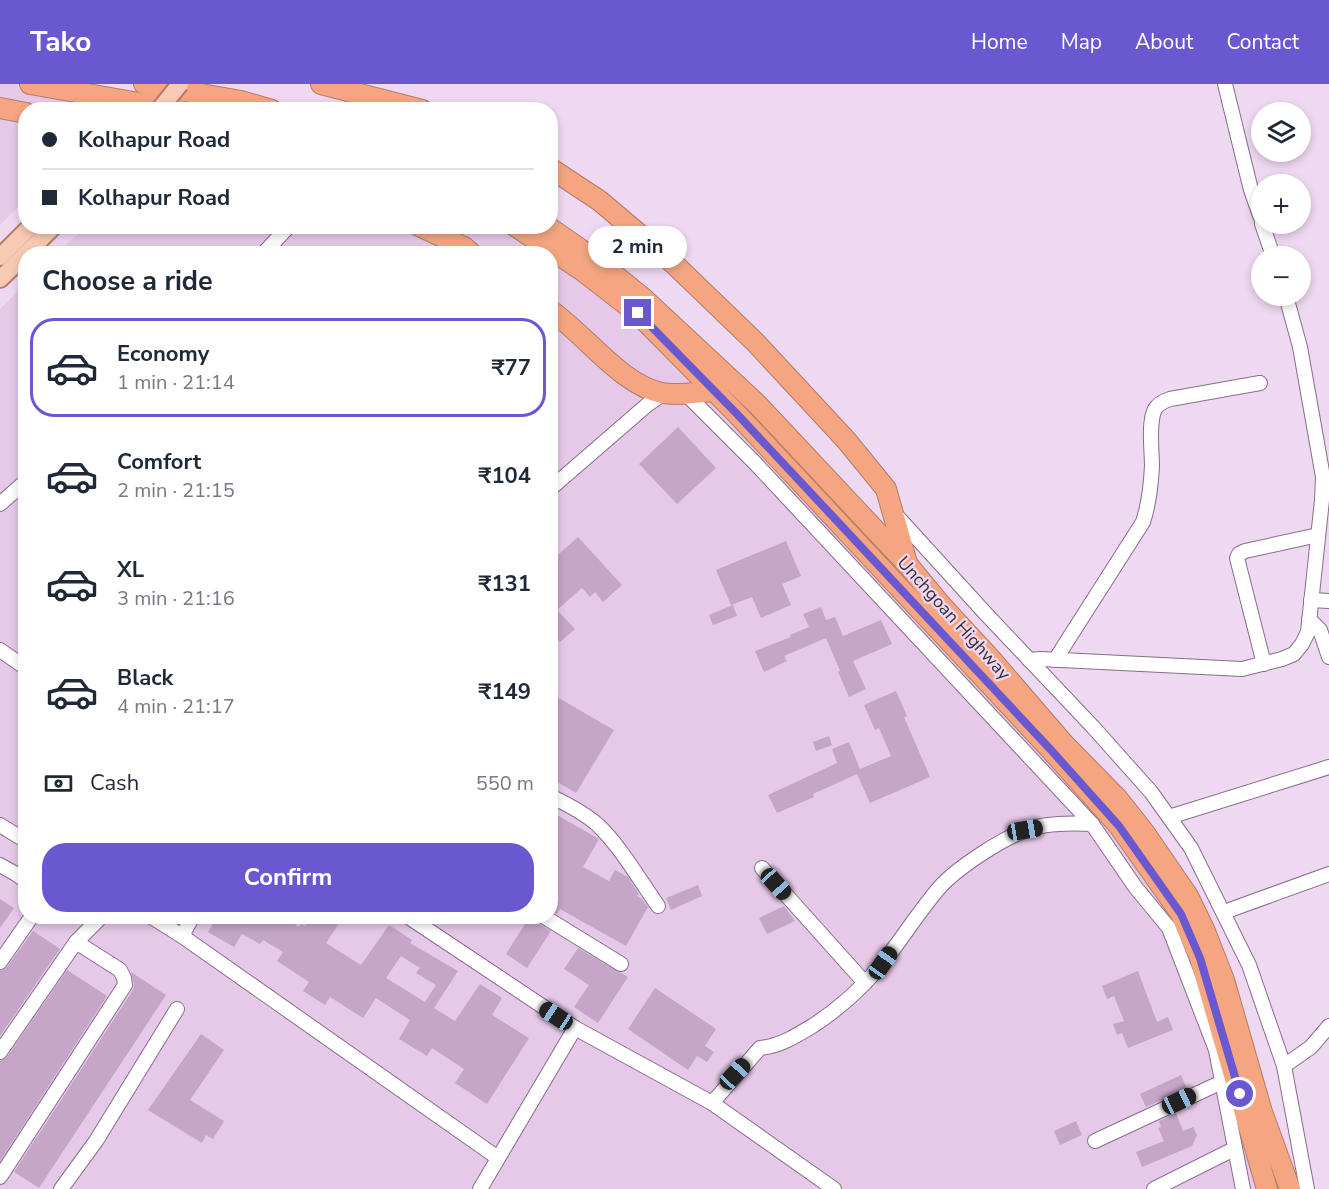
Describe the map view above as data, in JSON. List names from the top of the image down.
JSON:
{
  "streets": {
    "highway": ["Unchgoan Highway"]
  },
  "page": {
    "header": "Tako",
    "nav": [
      "Home",
      "Map",
      "About",
      "Contact"
    ],
    "map_buttons": ["+", "−"],
    "banner": ["Kolhapur Road", "Kolhapur Road"],
    "bubble": "2 min",
    "heading": "Choose a ride",
    "list": [
      {
        "name": "Economy",
        "note": "1 min · 21:14",
        "value": "₹77"
      },
      {
        "name": "Comfort",
        "note": "2 min · 21:15",
        "value": "₹104"
      },
      {
        "name": "XL",
        "note": "3 min · 21:16",
        "value": "₹131"
      },
      {
        "name": "Black",
        "note": "4 min · 21:17",
        "value": "₹149"
      }
    ],
    "pay": ["Cash", "550 m"],
    "buttons": "Confirm"
  }
}
